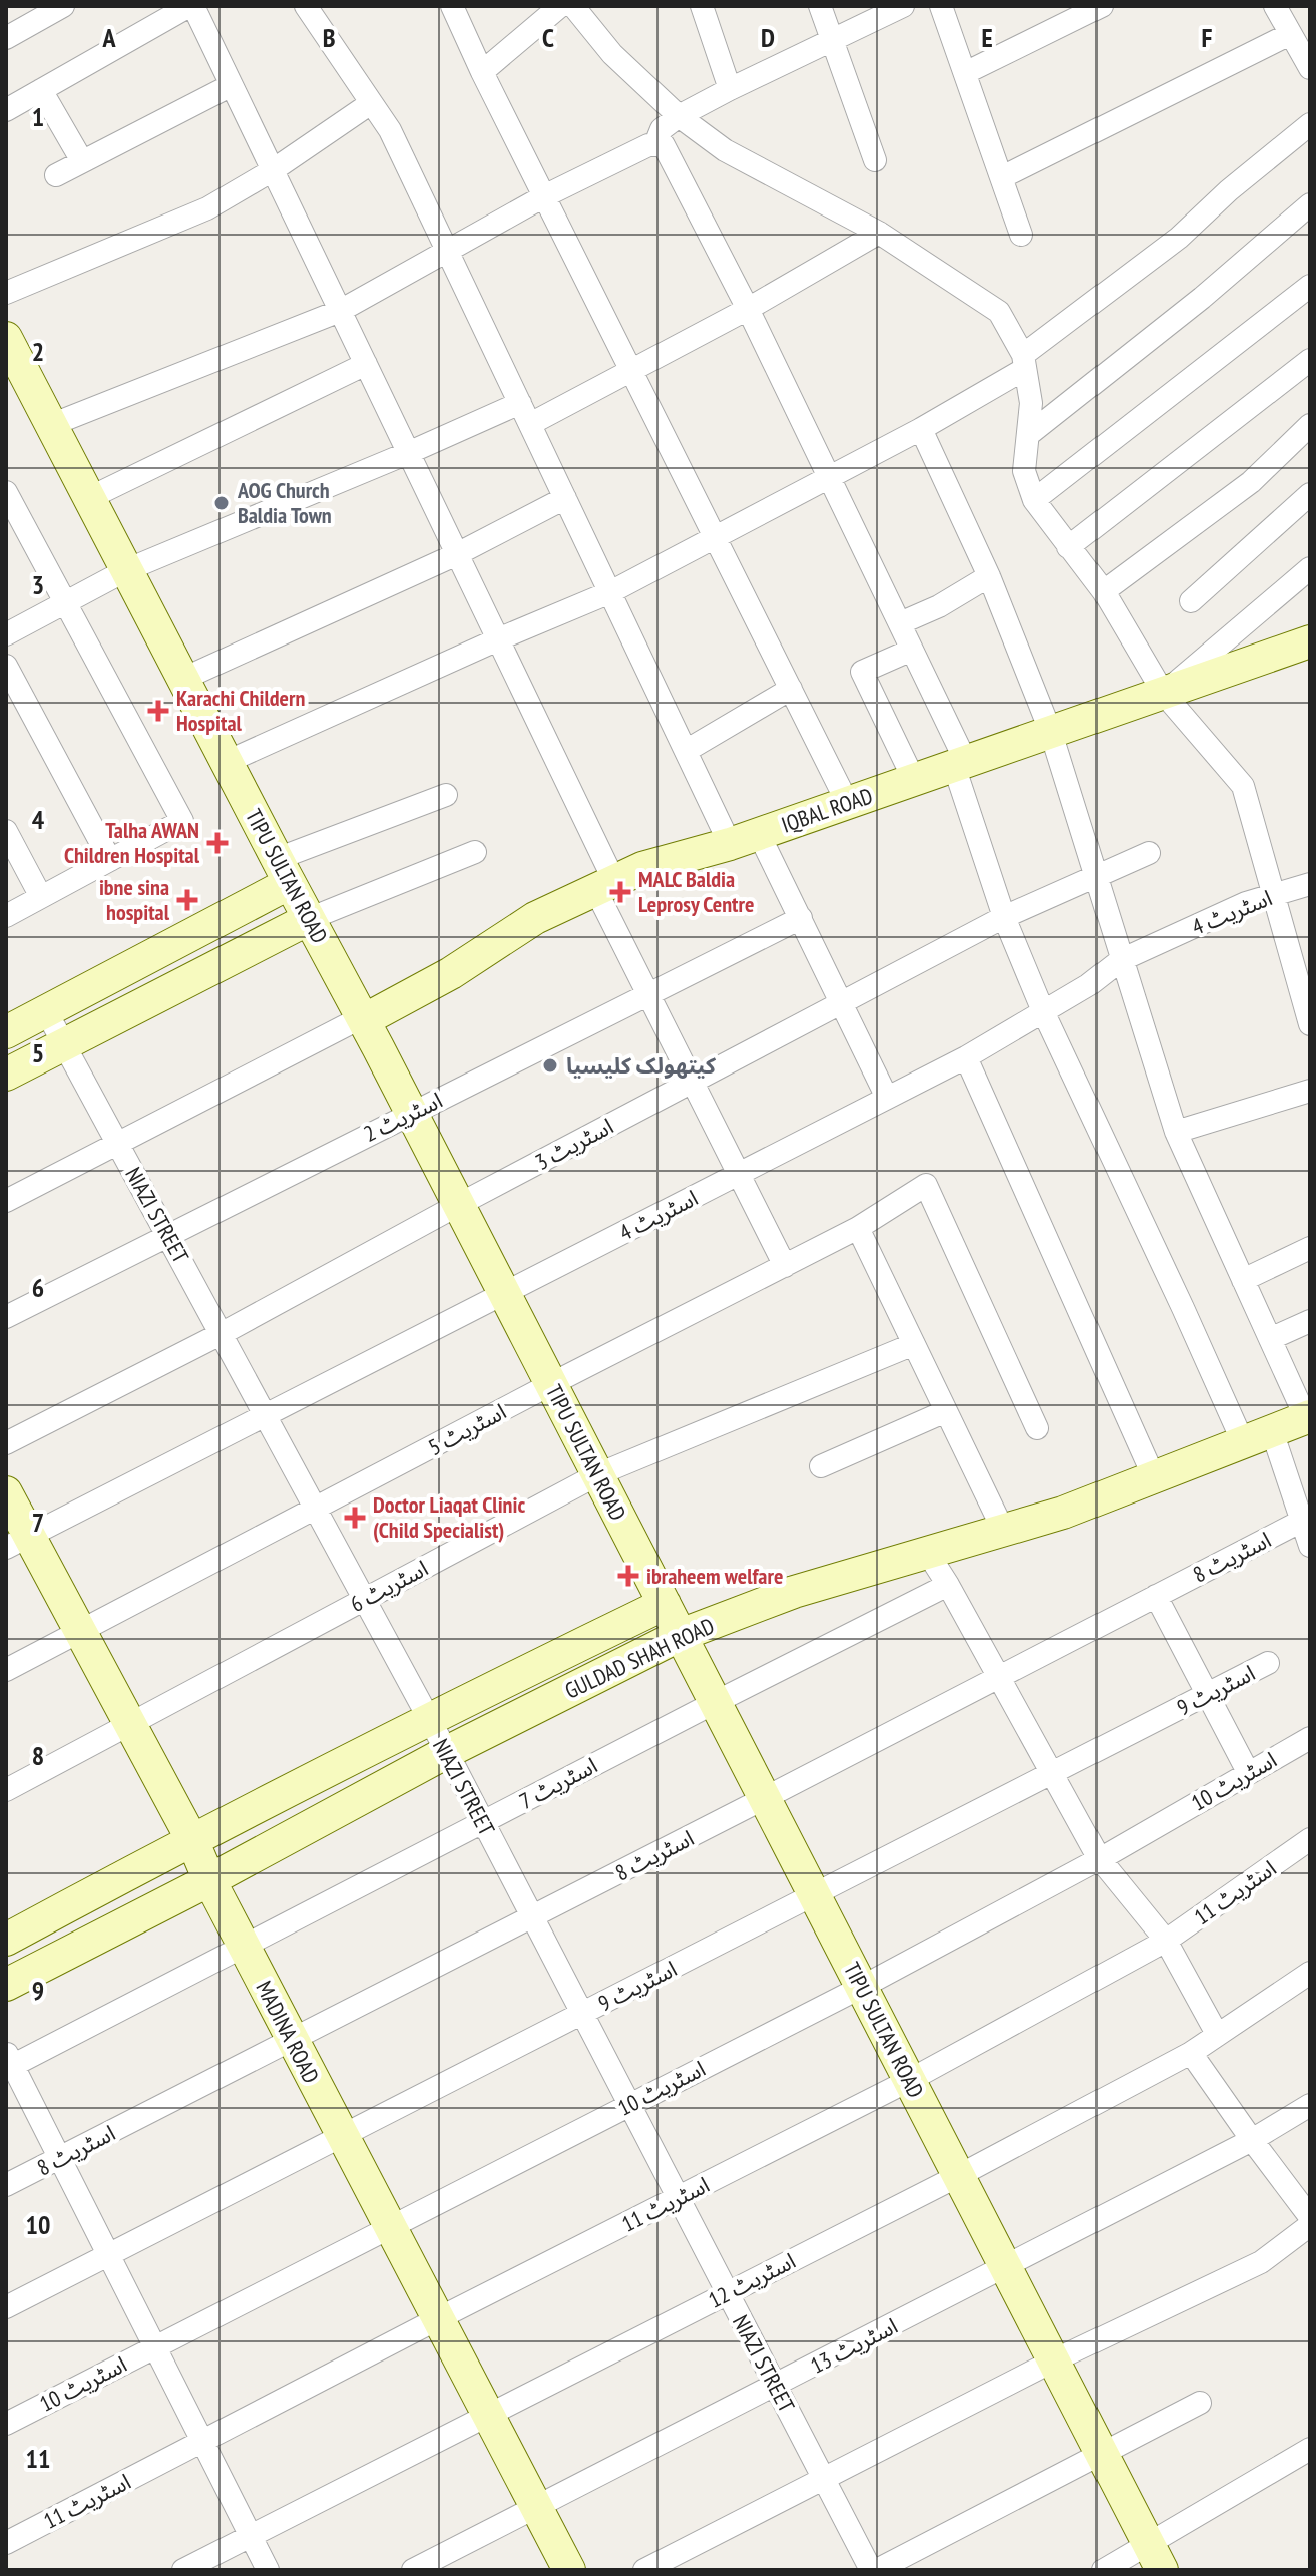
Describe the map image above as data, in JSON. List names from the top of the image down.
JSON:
{
  "streets": {
    "street": [
      "IQBAL ROAD",
      "TIPU SULTAN ROAD",
      "اسٹریٹ 4",
      "اسٹریٹ 2",
      "اسٹریٹ 3",
      "NIAZI STREET",
      "اسٹریٹ 5",
      "اسٹریٹ 8",
      "اسٹریٹ 6",
      "GULDAD SHAH ROAD",
      "اسٹریٹ 9",
      "اسٹریٹ 10",
      "اسٹریٹ 7",
      "اسٹریٹ 11",
      "MADINA ROAD",
      "اسٹریٹ 12",
      "اسٹریٹ 13"
    ]
  },
  "crossings": [
    ["IQBAL ROAD", "TIPU SULTAN ROAD"],
    ["TIPU SULTAN ROAD", "اسٹریٹ 4"],
    ["TIPU SULTAN ROAD", "اسٹریٹ 2"],
    ["TIPU SULTAN ROAD", "اسٹریٹ 3"],
    ["TIPU SULTAN ROAD", "اسٹریٹ 5"],
    ["TIPU SULTAN ROAD", "اسٹریٹ 8"],
    ["TIPU SULTAN ROAD", "اسٹریٹ 6"],
    ["TIPU SULTAN ROAD", "GULDAD SHAH ROAD"],
    ["TIPU SULTAN ROAD", "اسٹریٹ 9"],
    ["TIPU SULTAN ROAD", "اسٹریٹ 10"],
    ["TIPU SULTAN ROAD", "اسٹریٹ 7"],
    ["TIPU SULTAN ROAD", "اسٹریٹ 11"],
    ["TIPU SULTAN ROAD", "اسٹریٹ 12"],
    ["TIPU SULTAN ROAD", "اسٹریٹ 13"],
    ["اسٹریٹ 4", "NIAZI STREET"],
    ["اسٹریٹ 4", "MADINA ROAD"],
    ["اسٹریٹ 2", "NIAZI STREET"],
    ["اسٹریٹ 3", "NIAZI STREET"],
    ["NIAZI STREET", "اسٹریٹ 5"],
    ["NIAZI STREET", "اسٹریٹ 8"],
    ["NIAZI STREET", "اسٹریٹ 6"],
    ["NIAZI STREET", "GULDAD SHAH ROAD"],
    ["NIAZI STREET", "اسٹریٹ 9"],
    ["NIAZI STREET", "اسٹریٹ 10"],
    ["NIAZI STREET", "اسٹریٹ 7"],
    ["NIAZI STREET", "اسٹریٹ 11"],
    ["NIAZI STREET", "اسٹریٹ 12"],
    ["NIAZI STREET", "اسٹریٹ 13"],
    ["اسٹریٹ 5", "MADINA ROAD"],
    ["اسٹریٹ 8", "MADINA ROAD"],
    ["اسٹریٹ 6", "MADINA ROAD"],
    ["GULDAD SHAH ROAD", "MADINA ROAD"],
    ["اسٹریٹ 9", "MADINA ROAD"],
    ["اسٹریٹ 10", "MADINA ROAD"],
    ["اسٹریٹ 7", "MADINA ROAD"],
    ["اسٹریٹ 11", "MADINA ROAD"],
    ["MADINA ROAD", "اسٹریٹ 12"],
    ["MADINA ROAD", "اسٹریٹ 13"]
  ],
  "places": {
    "other": ["AOG Church Baldia Town", "کیتھولک کلیسیا"],
    "health": [
      "Karachi Childern Hospital",
      "Talha AWAN Children Hospital",
      "MALC Baldia Leprosy Centre",
      "ibne sina hospital",
      "Doctor Liaqat Clinic (Child Specialist)",
      "ibraheem welfare"
    ]
  },
  "grid": {
    "columns": [
      "A",
      "B",
      "C",
      "D",
      "E",
      "F"
    ],
    "rows": [
      "1",
      "2",
      "3",
      "4",
      "5",
      "6",
      "7",
      "8",
      "9",
      "10",
      "11"
    ]
  }
}
